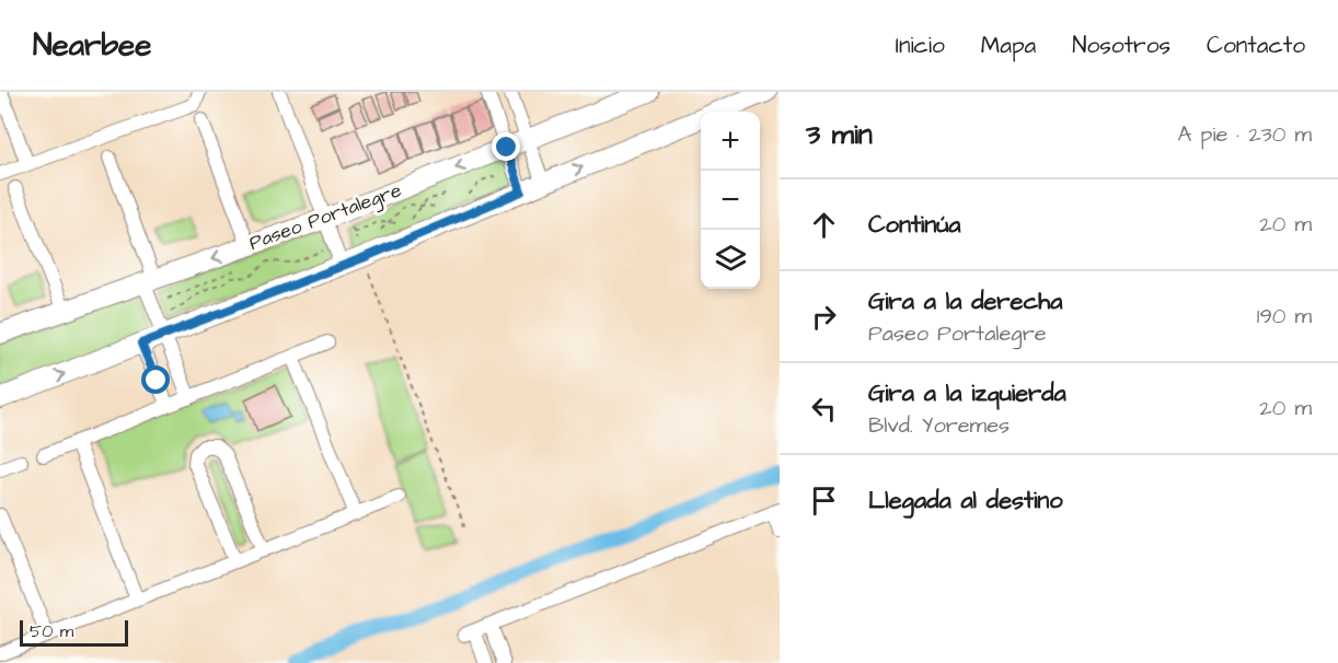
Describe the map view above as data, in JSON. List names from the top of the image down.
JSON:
{
  "streets": {
    "street": ["Paseo Portalegre"]
  },
  "scale_bar": "50 m",
  "page": {
    "header": "Nearbee",
    "nav": [
      "Inicio",
      "Mapa",
      "Nosotros",
      "Contacto"
    ],
    "heading": ["3 min", "A pie · 230 m"],
    "map_buttons": ["+", "−"],
    "list": [
      ["Continúa", "20 m"],
      ["Gira a la derecha", "Paseo Portalegre", "190 m"],
      ["Gira a la izquierda", "Blvd. Yoremes", "20 m"],
      "Llegada al destino"
    ],
    "scale": "50 m"
  }
}
